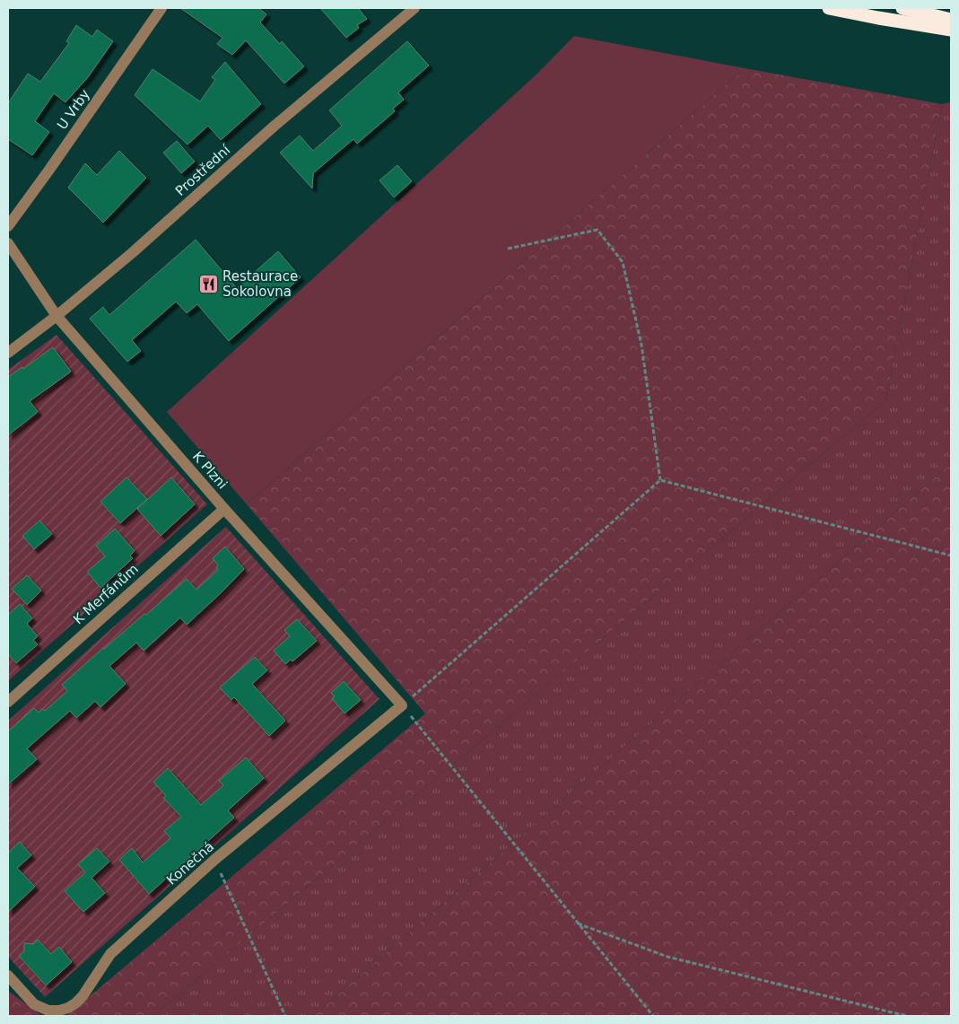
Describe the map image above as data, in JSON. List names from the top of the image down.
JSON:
{
  "streets": {
    "street": [
      "U Vrby",
      "Prostřední",
      "K Plzni",
      "K Merfánům",
      "Konečná"
    ]
  },
  "crossings": [
    ["Prostřední", "K Plzni"],
    ["K Plzni", "K Merfánům"],
    ["K Plzni", "Konečná"]
  ],
  "places": {
    "restaurant": ["Restaurace Sokolovna"]
  }
}
